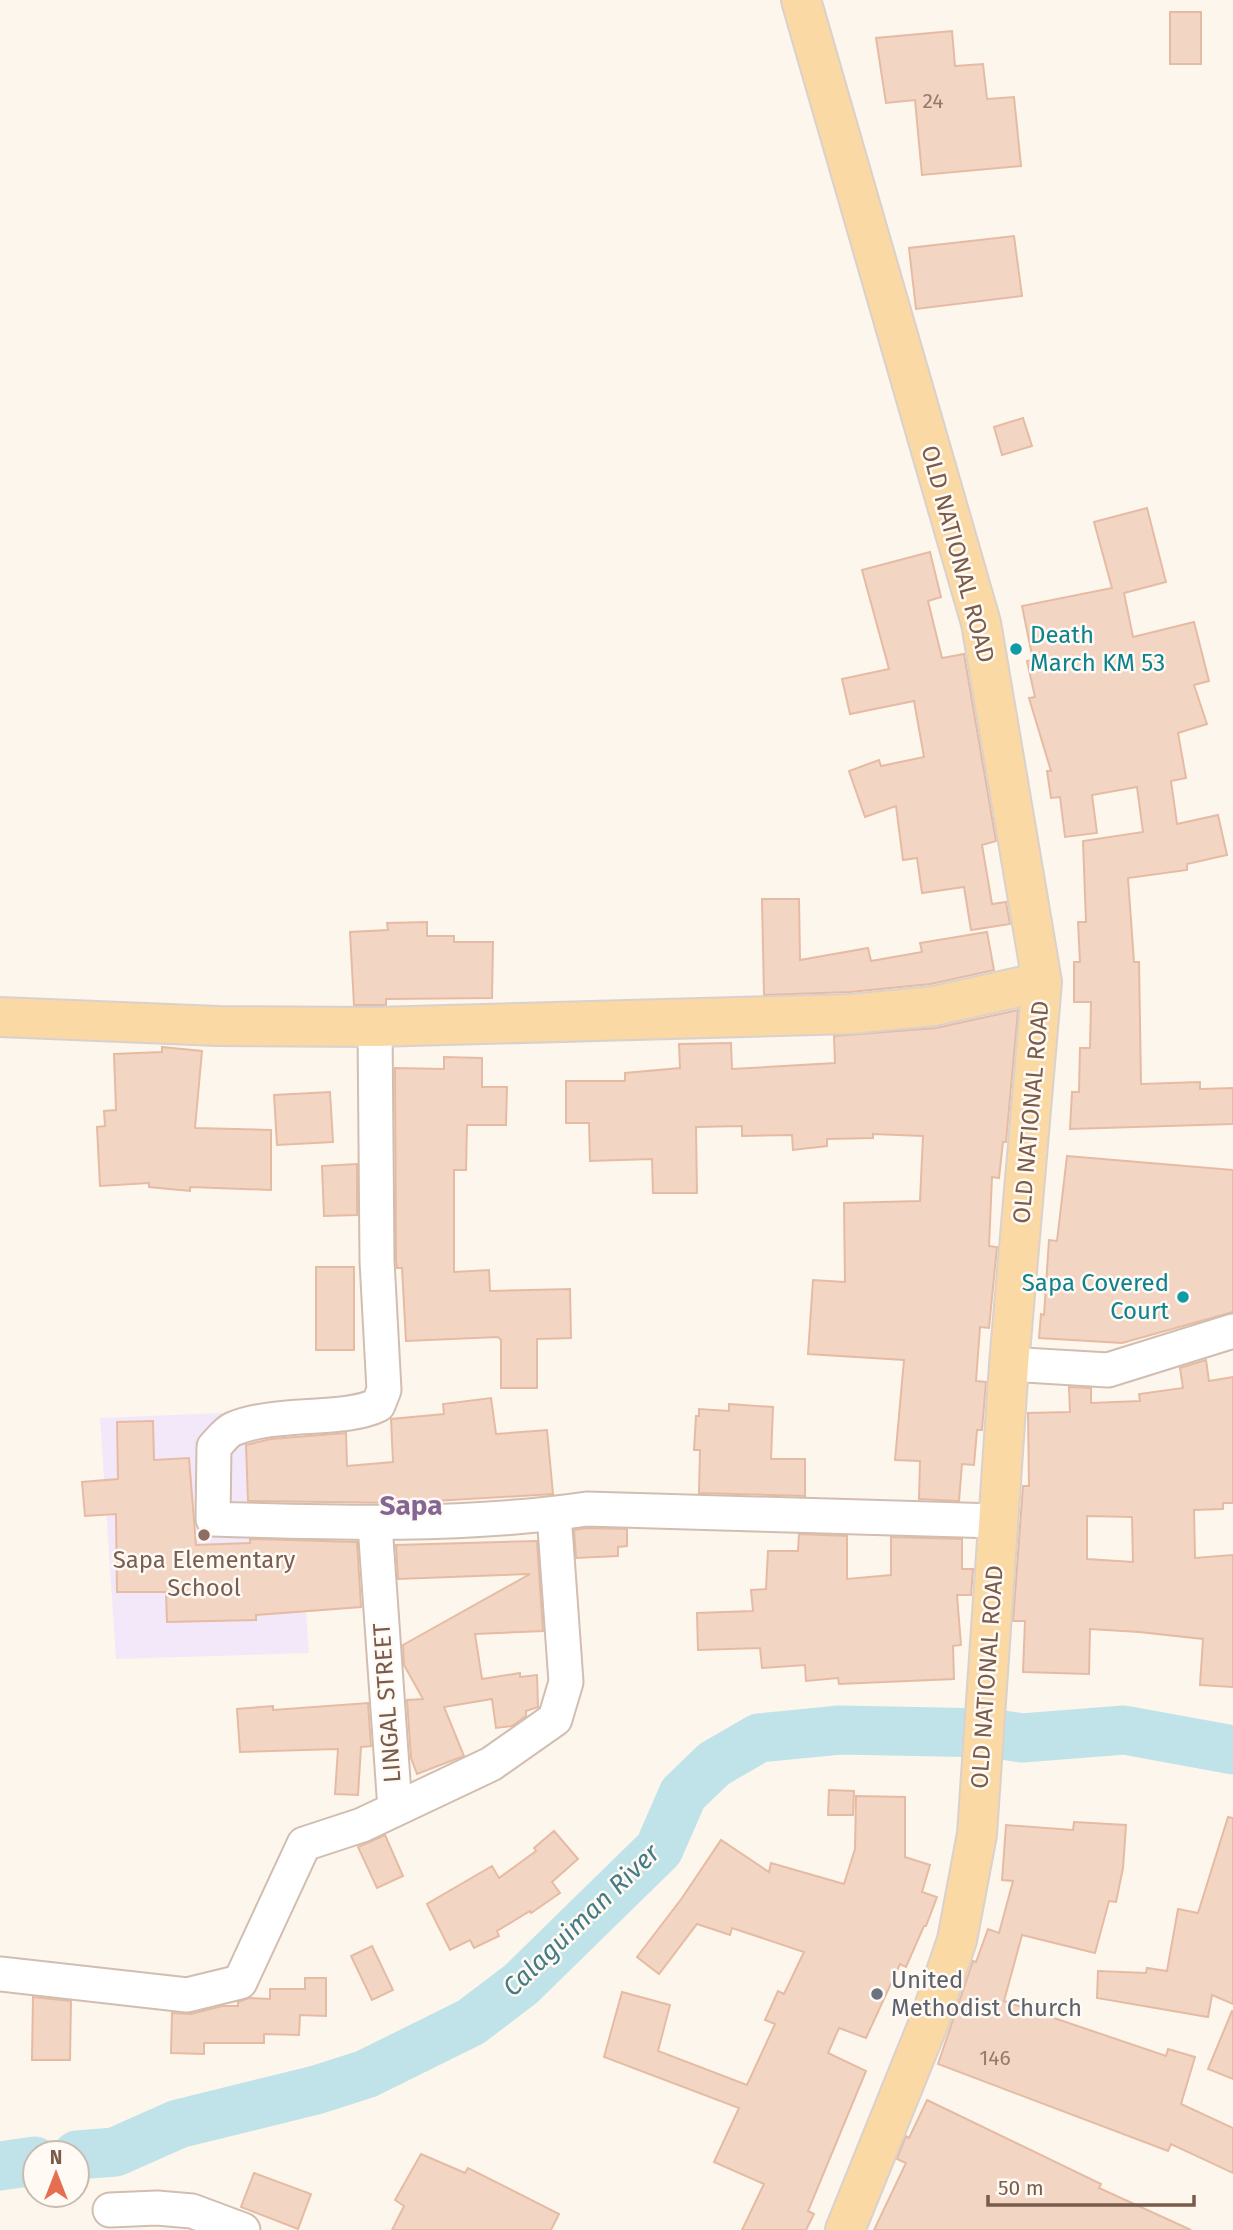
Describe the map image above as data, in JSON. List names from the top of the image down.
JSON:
{
  "streets": {
    "main road": ["OLD NATIONAL ROAD"],
    "street": ["LINGAL STREET"]
  },
  "districts": ["Sapa"],
  "water": ["Calaguiman River"],
  "places": [
    "Death March KM 53",
    "Sapa Covered Court",
    "Sapa Elementary School",
    "United Methodist Church"
  ],
  "house_numbers": ["24", "146"],
  "scale_bar": "50 m",
  "north": "top"
}
